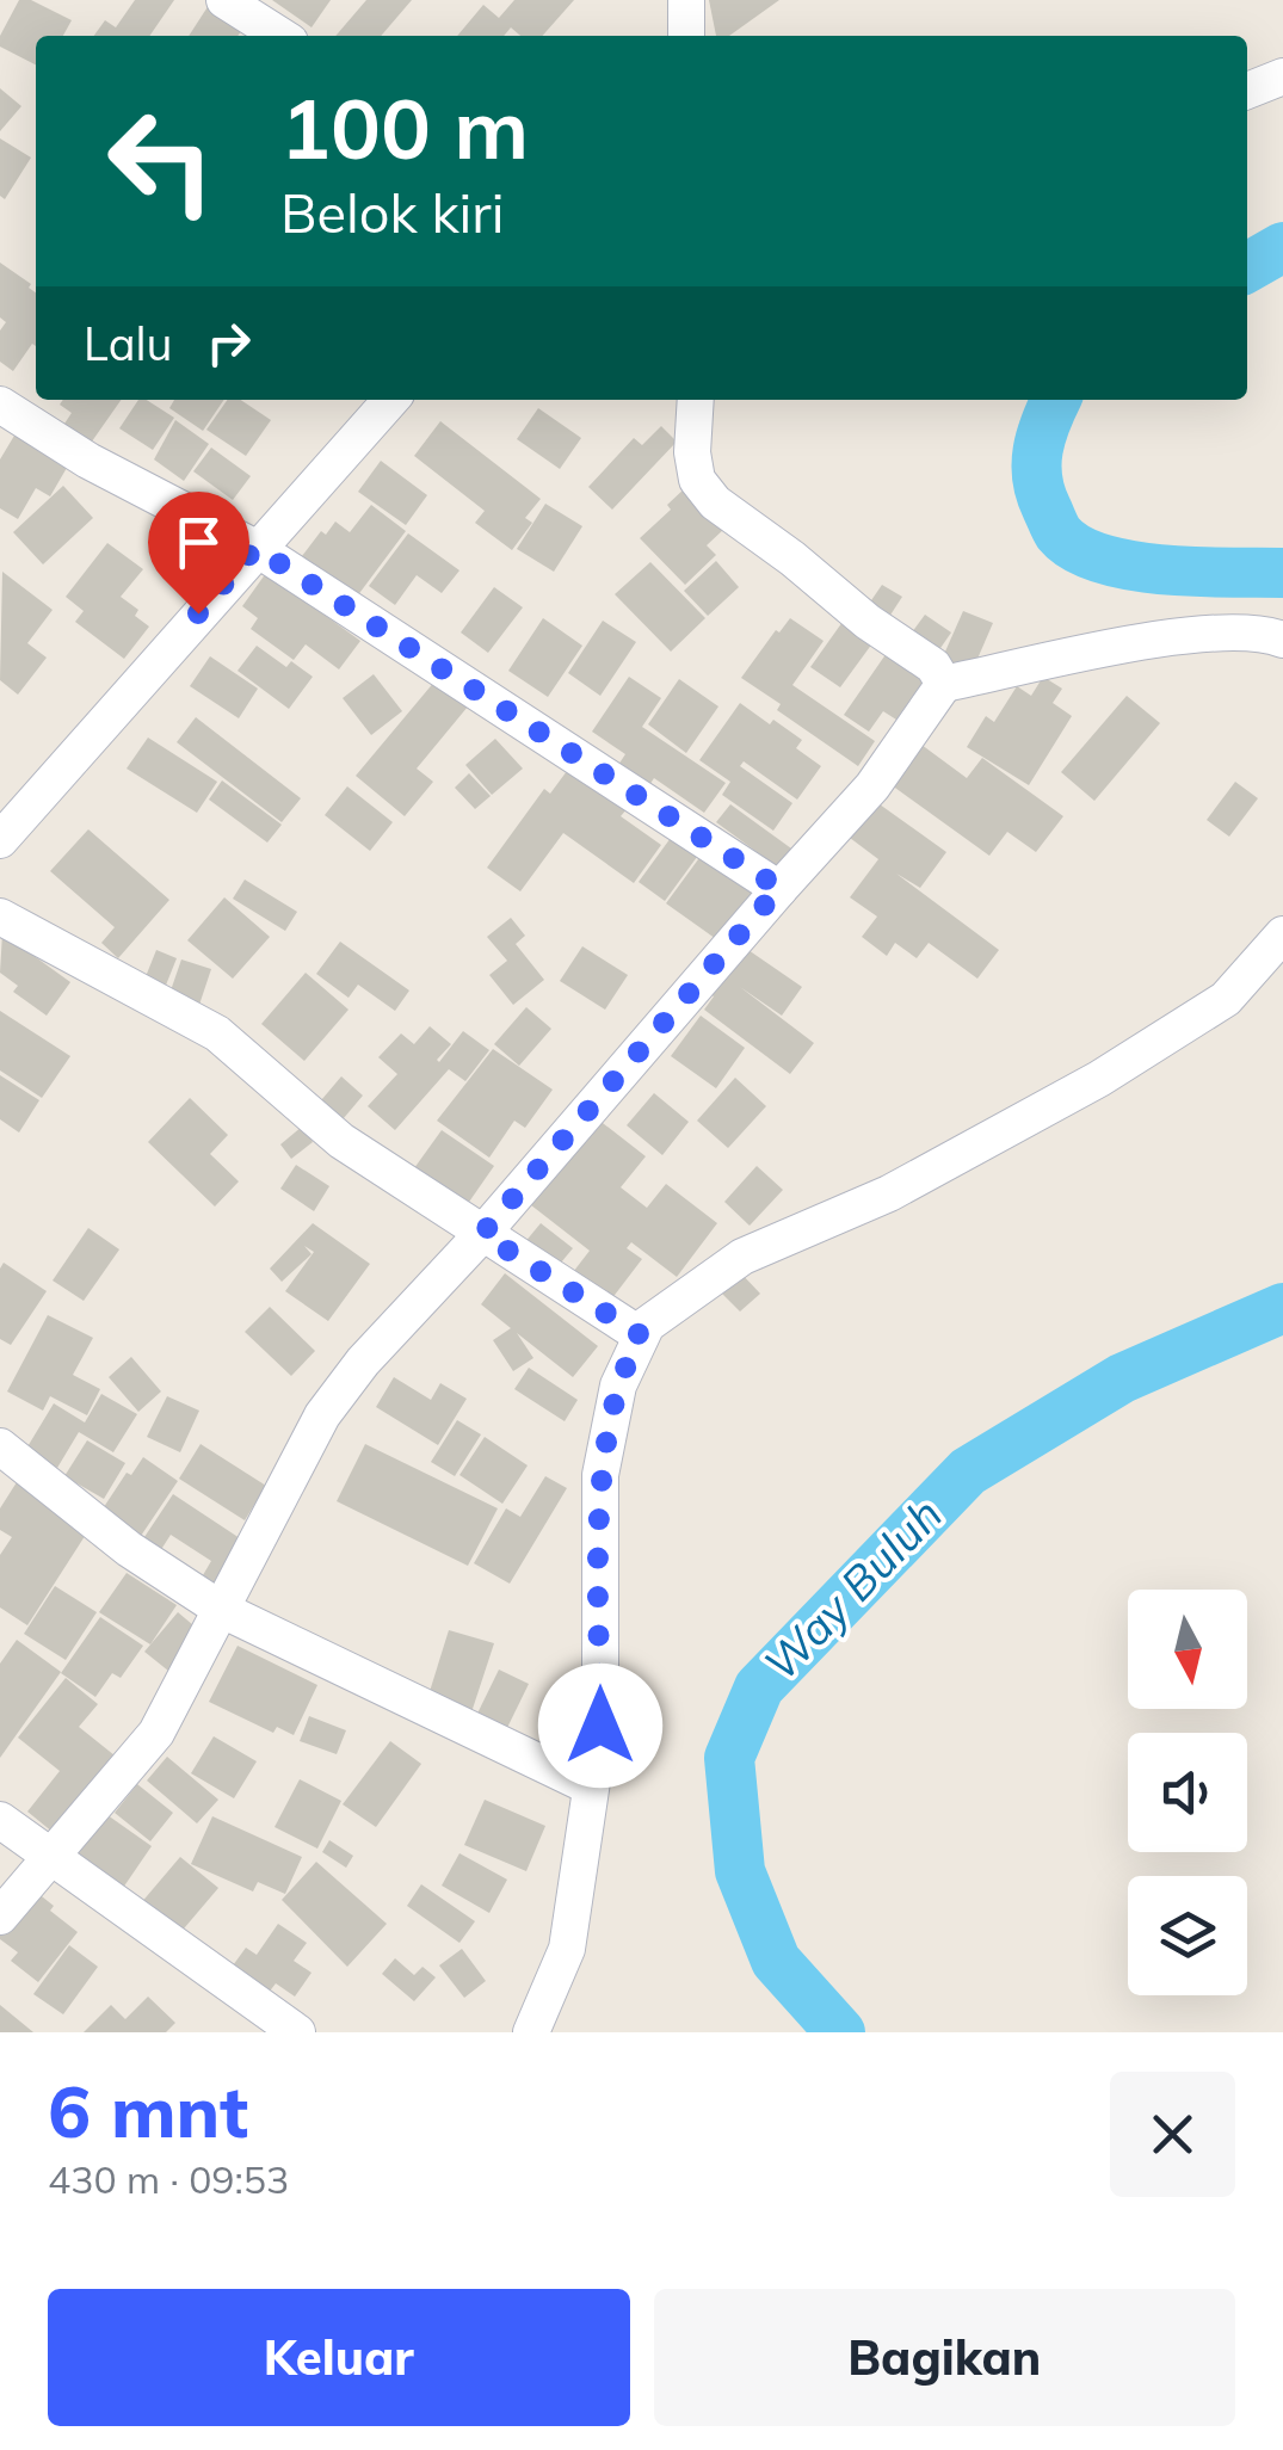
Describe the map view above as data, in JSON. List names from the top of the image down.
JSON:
{
  "water": ["Way Buluh"],
  "north": "bottom",
  "page": {
    "turn": ["100 m", "Belok kiri"],
    "then": "Lalu",
    "heading": ["6 mnt", "430 m · 09:53"],
    "buttons": ["Keluar", "Bagikan"]
  }
}
